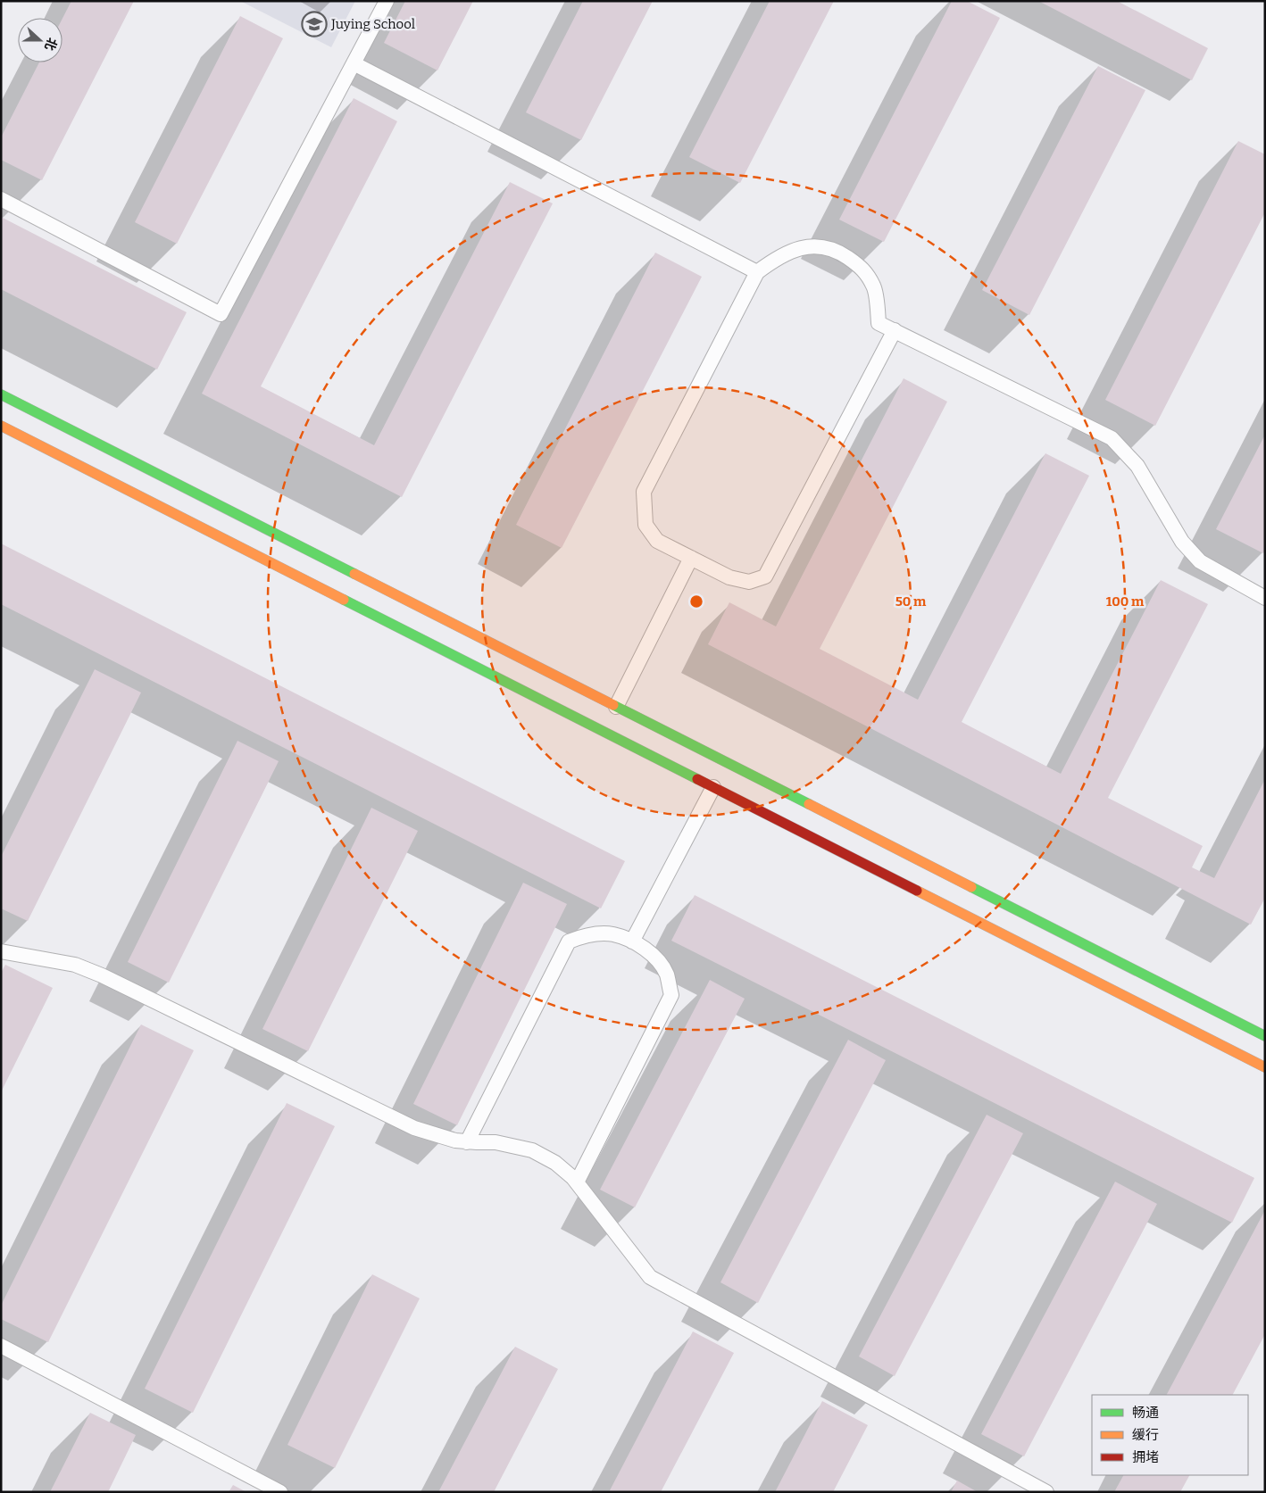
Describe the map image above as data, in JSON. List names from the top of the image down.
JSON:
{
  "places": {
    "school or university": ["Juying School"]
  },
  "legend": ["畅通", "缓行", "拥堵"],
  "north": "right",
  "rings": ["50 m", "100 m"]
}
